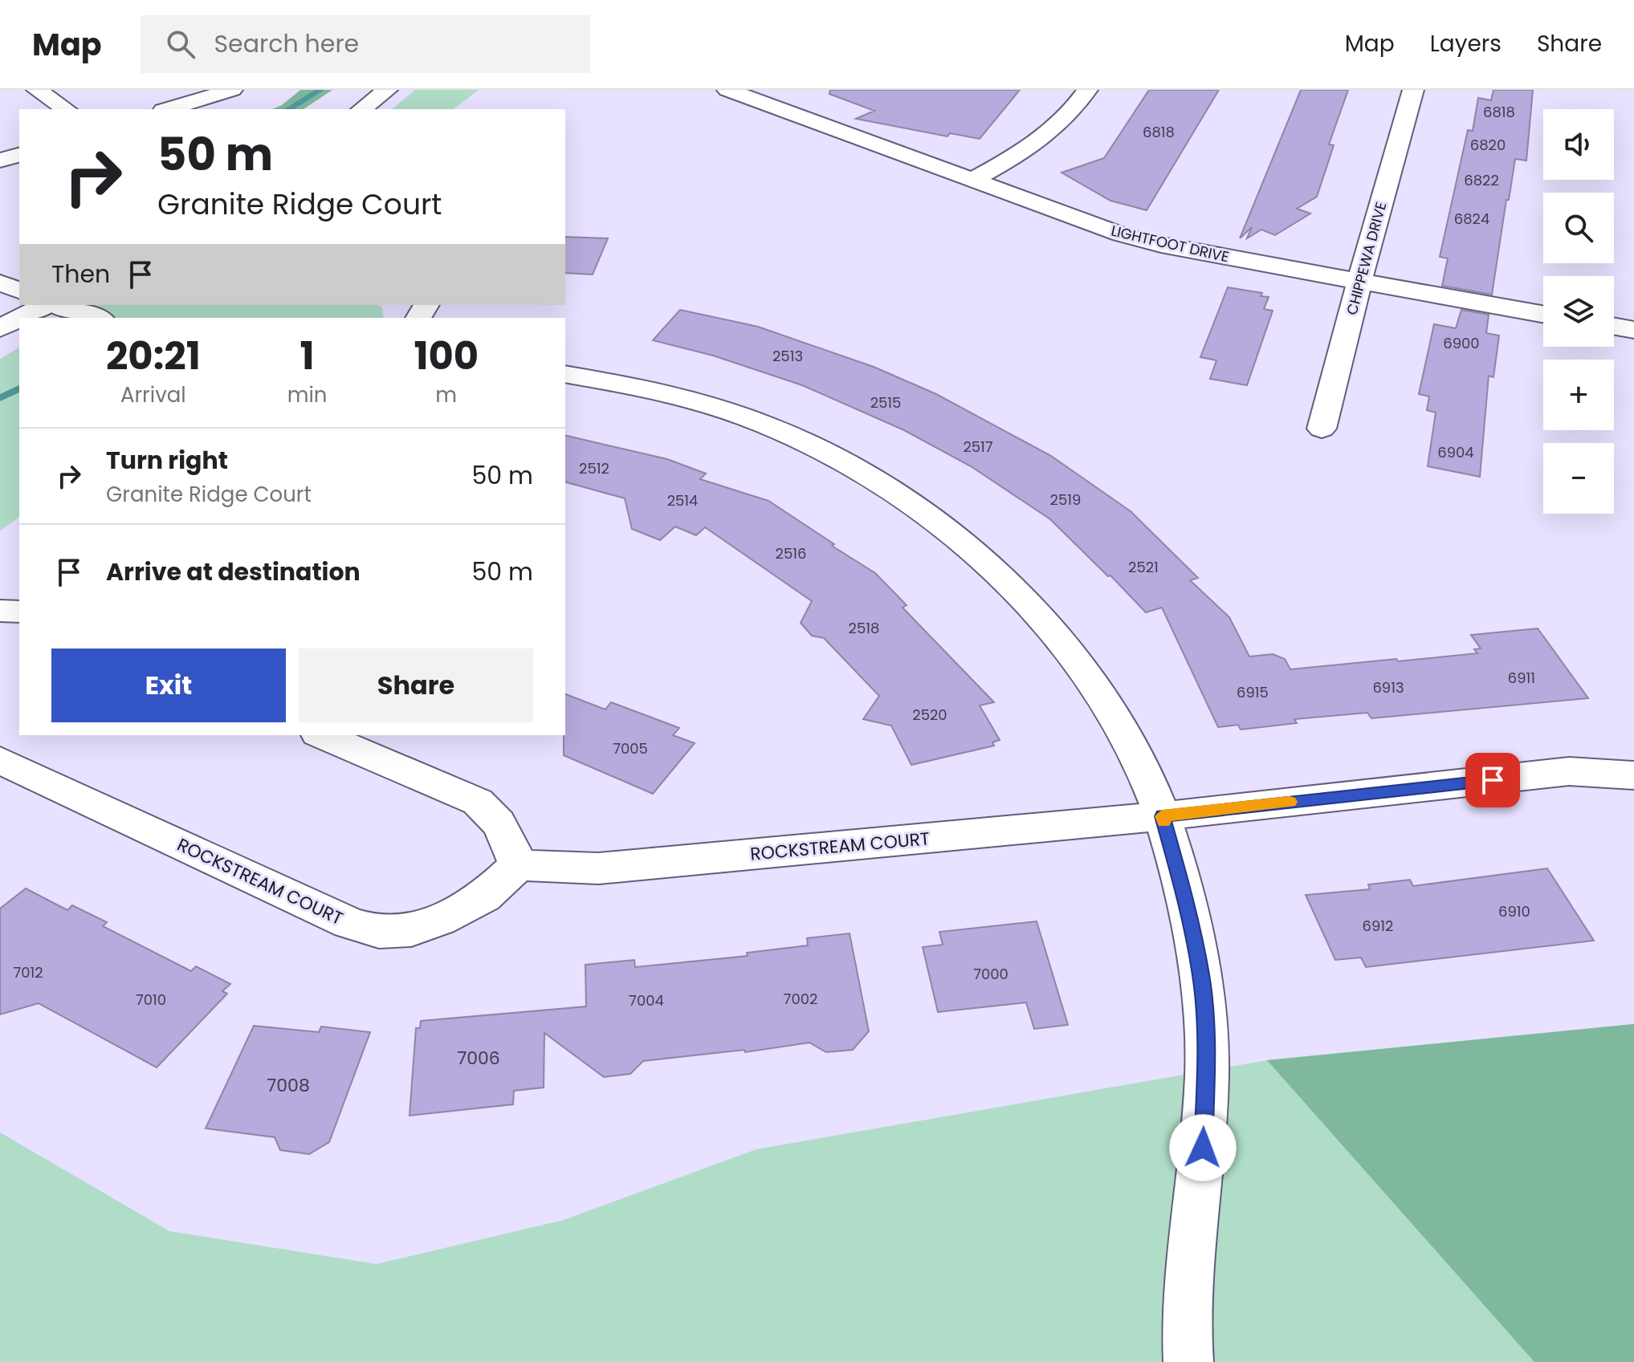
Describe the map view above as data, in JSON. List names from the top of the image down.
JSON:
{
  "streets": {
    "street": ["LIGHTFOOT DRIVE", "CHIPPEWA DRIVE", "ROCKSTREAM COURT"]
  },
  "crossings": [
    ["LIGHTFOOT DRIVE", "CHIPPEWA DRIVE"]
  ],
  "house_numbers": [
    "6818",
    "6818",
    "6820",
    "6822",
    "6824",
    "6900",
    "2513",
    "2515",
    "2517",
    "6904",
    "2512",
    "2519",
    "2514",
    "2516",
    "2521",
    "2518",
    "6911",
    "6913",
    "6915",
    "2520",
    "7005",
    "6910",
    "6912",
    "7012",
    "7000",
    "7002",
    "7010",
    "7004",
    "7006",
    "7008"
  ],
  "page": {
    "header": "Map",
    "search": "Search here",
    "nav": ["Map", "Layers", "Share"],
    "map_buttons": ["+", "−"],
    "turn": ["50 m", "Granite Ridge Court"],
    "then": "Then",
    "eta": [
      "20:21",
      "Arrival",
      "1",
      "min",
      "100",
      "m"
    ],
    "list": [
      {
        "name": "Turn right",
        "note": "Granite Ridge Court",
        "value": "50 m"
      },
      {
        "name": "Arrive at destination",
        "value": "50 m"
      }
    ],
    "buttons": ["Exit", "Share"]
  }
}
